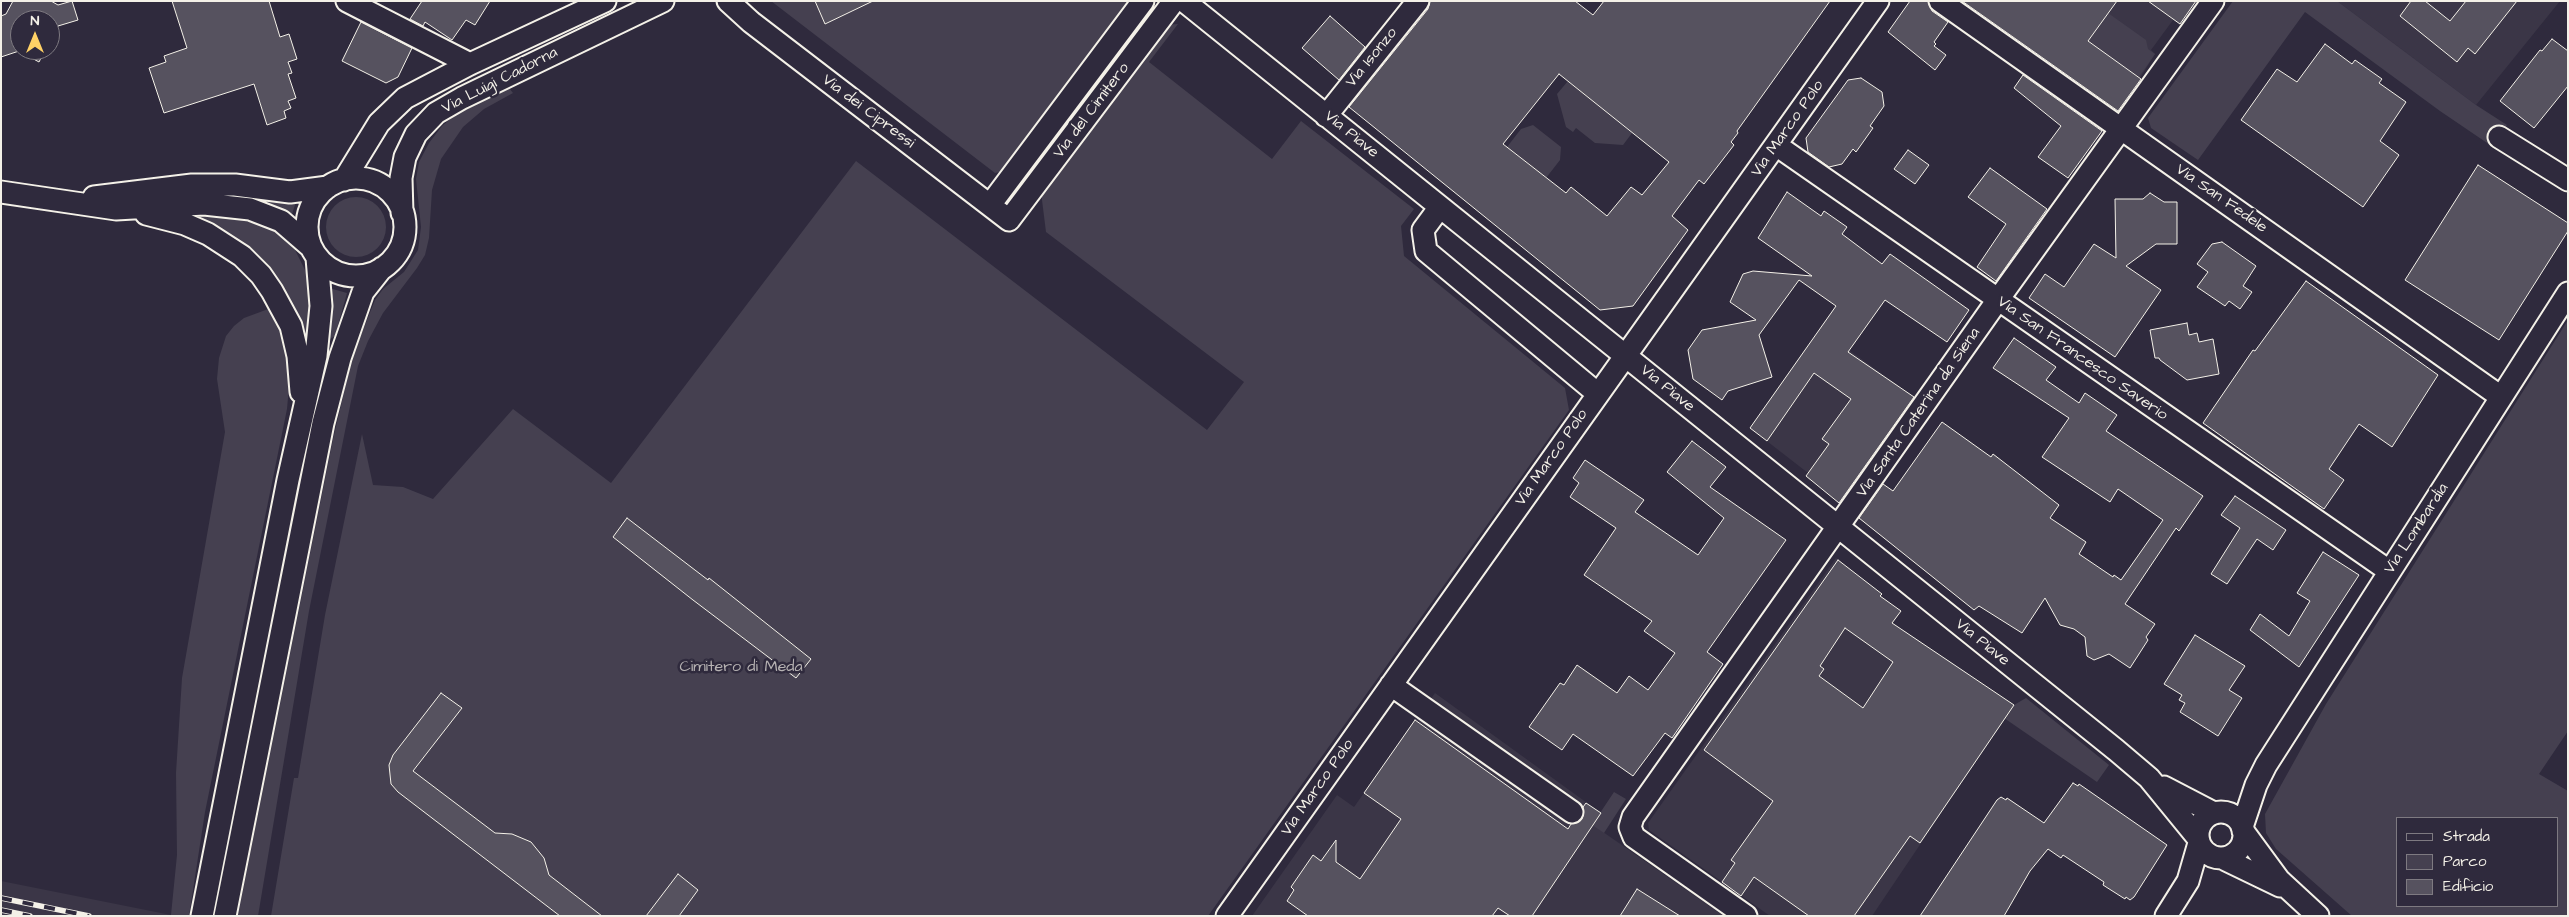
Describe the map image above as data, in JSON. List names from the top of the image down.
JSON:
{
  "streets": {
    "street": [
      "Via Isonzo",
      "Via Luigi Cadorna",
      "Via del Cimitero",
      "Via dei Cipressi",
      "Via Marco Polo",
      "Via Piave",
      "Via San Fedele",
      "Via San Francesco Saverio",
      "Via Santa Caterina da Siena",
      "Via Lombardia"
    ]
  },
  "crossings": [
    ["Via Isonzo", "Via Piave"],
    ["Via del Cimitero", "Via dei Cipressi"],
    ["Via Marco Polo", "Via Piave"],
    ["Via Marco Polo", "Via San Francesco Saverio"],
    ["Via Piave", "Via Santa Caterina da Siena"],
    ["Via Piave", "Via Lombardia"],
    ["Via San Fedele", "Via Santa Caterina da Siena"],
    ["Via San Fedele", "Via Lombardia"],
    ["Via San Francesco Saverio", "Via Santa Caterina da Siena"],
    ["Via San Francesco Saverio", "Via Lombardia"]
  ],
  "parks": ["Cimitero di Meda"],
  "legend": ["Strada", "Parco", "Edificio"],
  "north": "top"
}
